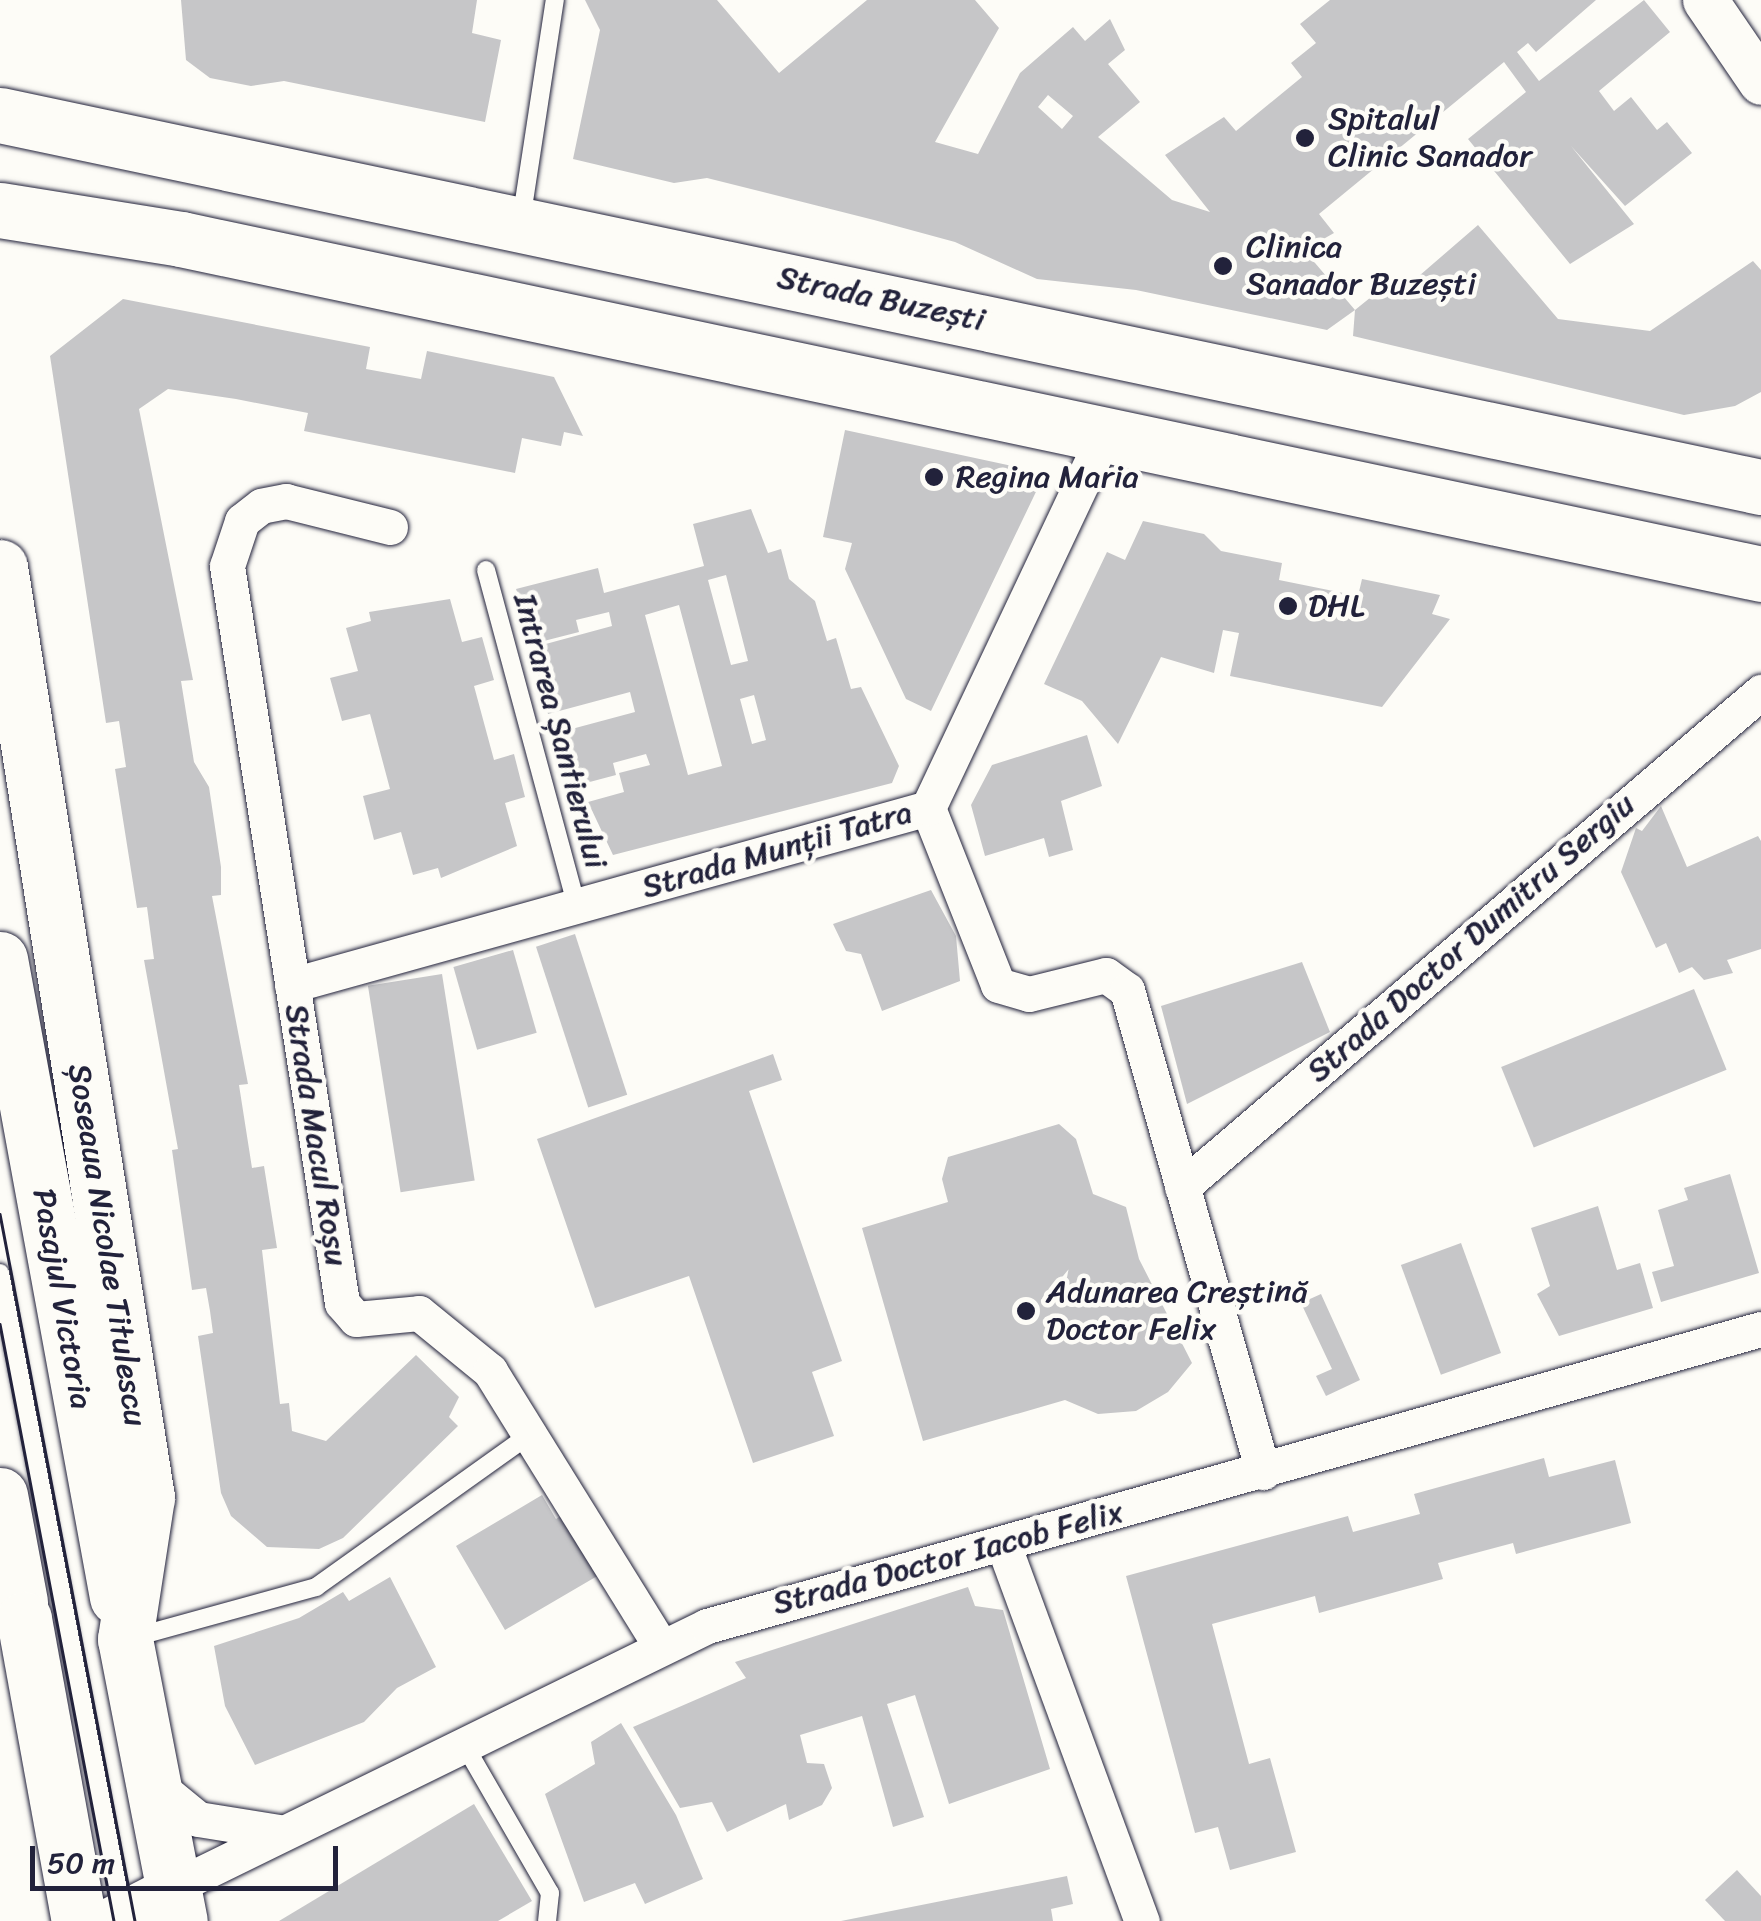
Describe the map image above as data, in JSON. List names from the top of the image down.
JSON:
{
  "streets": {
    "main road": ["Strada Buzești", "Șoseaua Nicolae Titulescu", "Pasajul Victoria"],
    "street": [
      "Strada Munții Tatra",
      "Strada Doctor Dumitru Sergiu",
      "Strada Macul Roșu",
      "Strada Doctor Iacob Felix"
    ],
    "lane": ["Intrarea Șantierului"]
  },
  "crossings": [
    ["Intrarea Șantierului", "Strada Munții Tatra"],
    ["Strada Munții Tatra", "Strada Macul Roșu"],
    ["Strada Macul Roșu", "Strada Doctor Iacob Felix"],
    ["Șoseaua Nicolae Titulescu", "Pasajul Victoria"],
    ["Șoseaua Nicolae Titulescu", "Strada Doctor Iacob Felix"]
  ],
  "places": [
    "Spitalul Clinic Sanador",
    "Clinica Sanador Buzești",
    "Regina Maria",
    "DHL",
    "Adunarea Creștină Doctor Felix"
  ],
  "scale_bar": "50 m"
}
